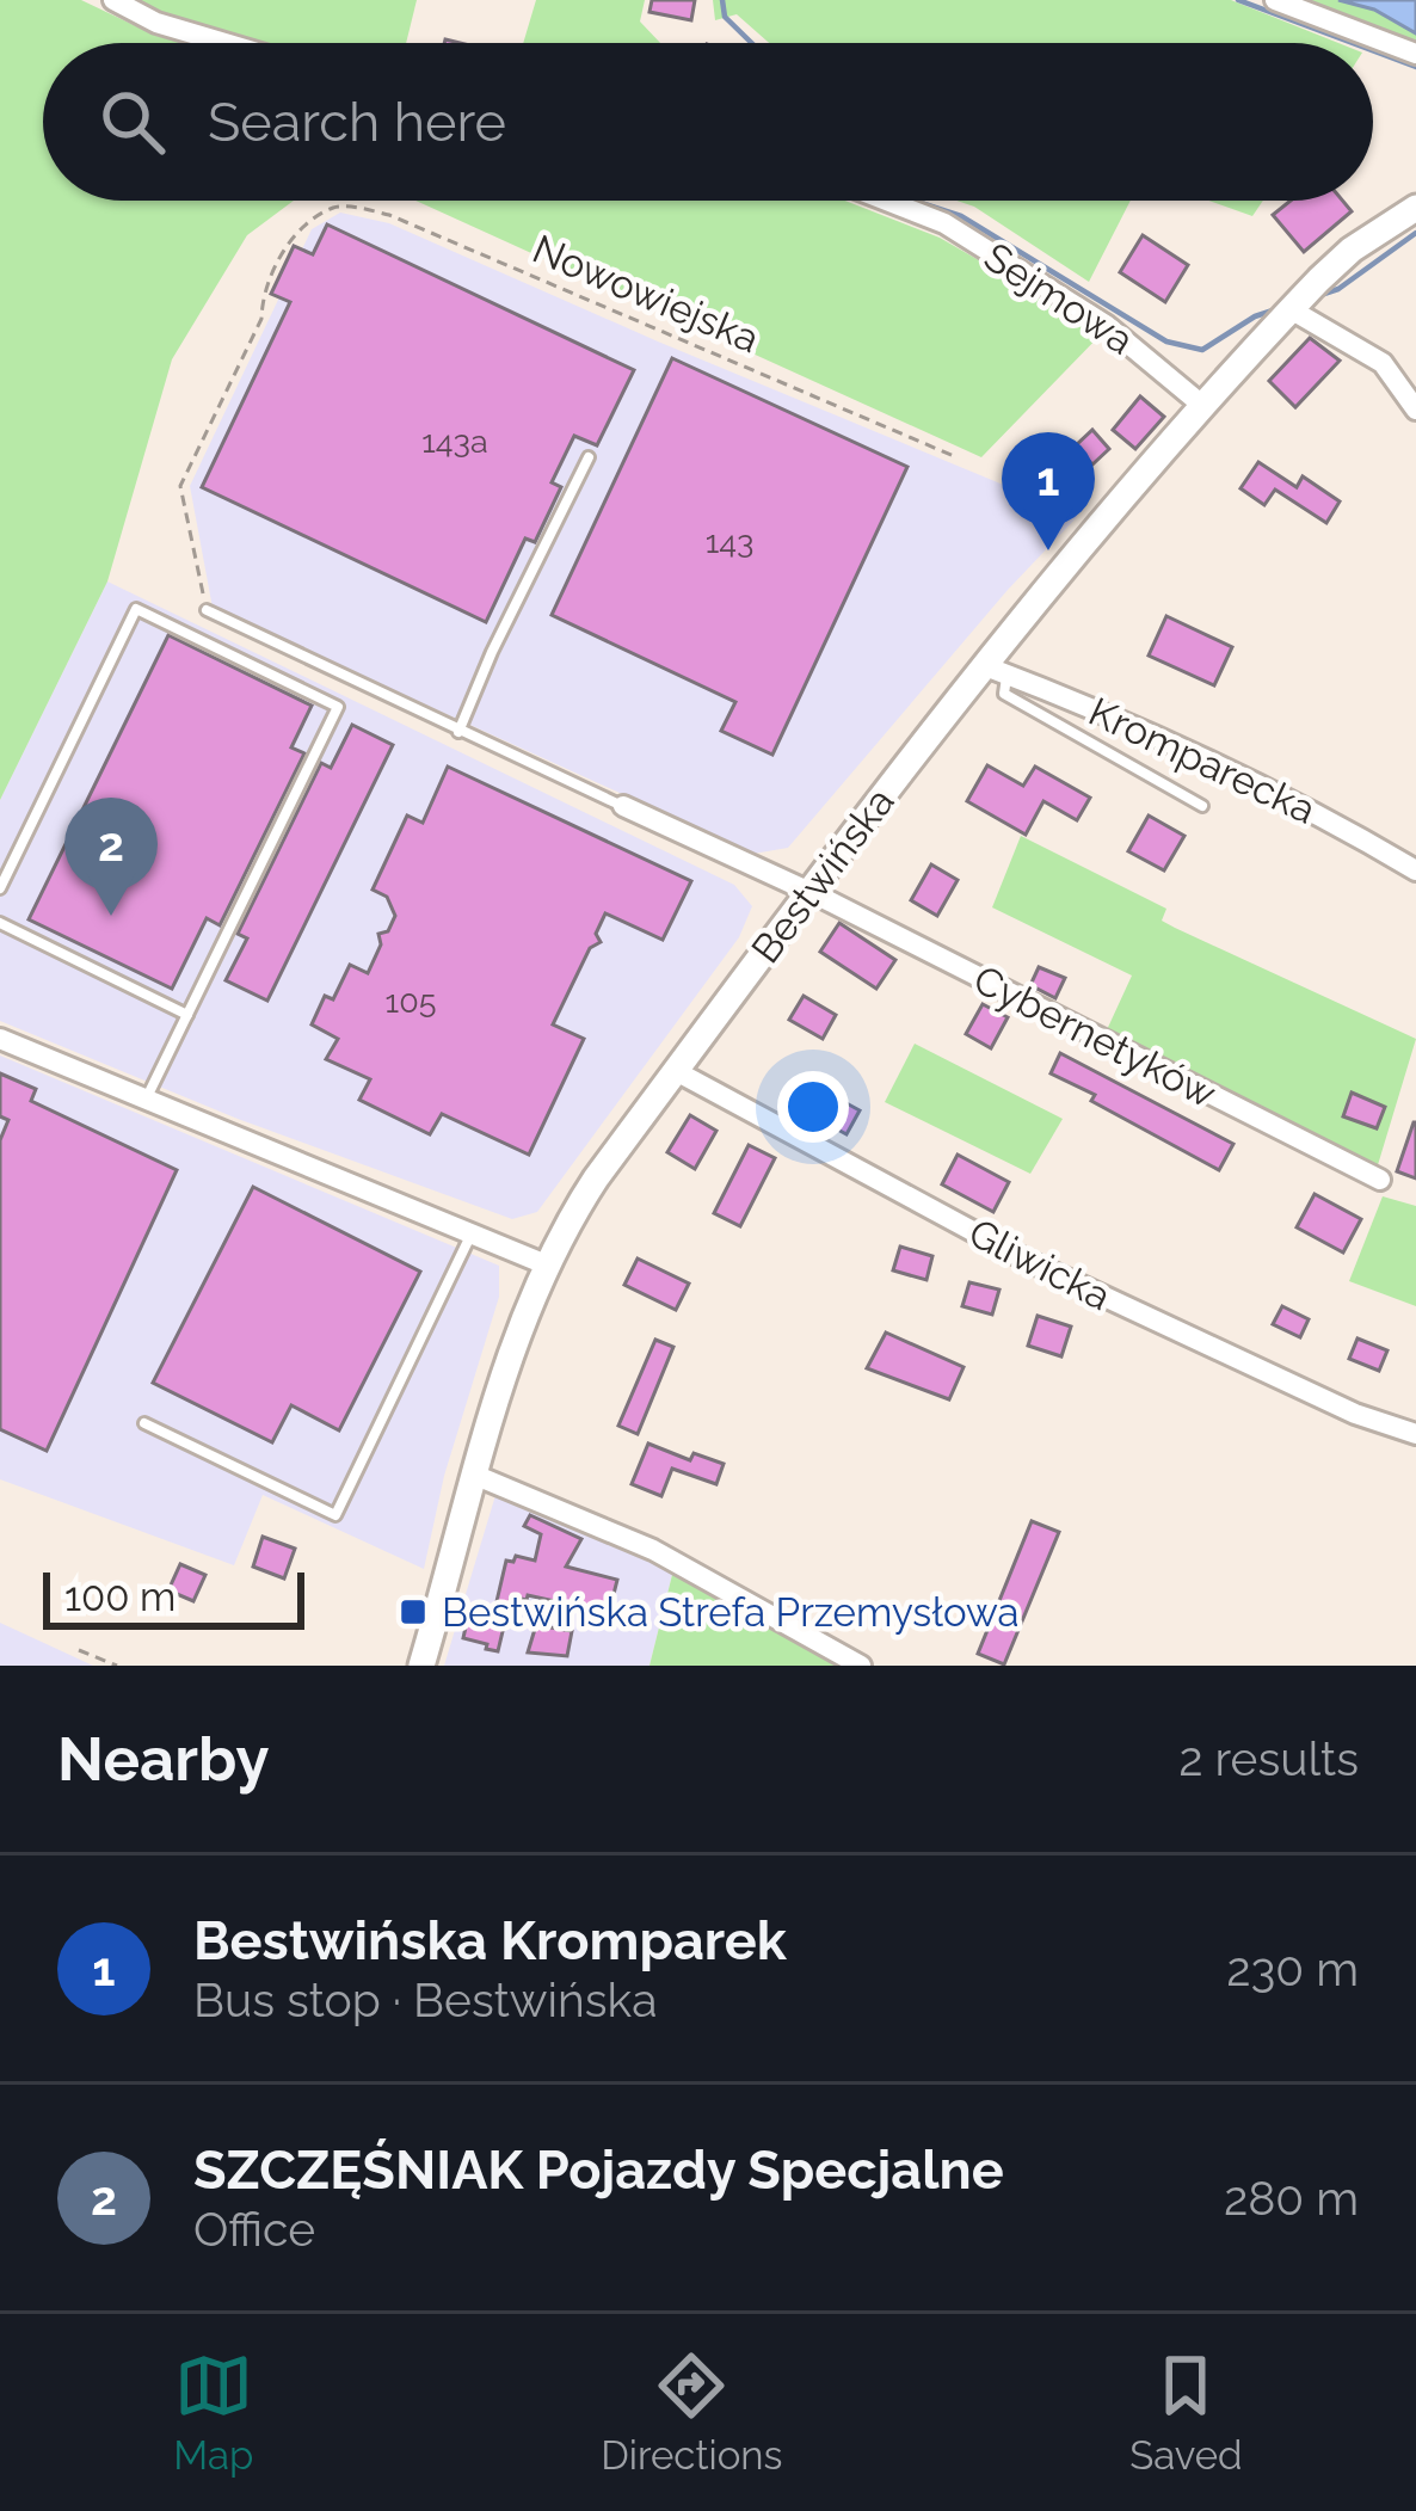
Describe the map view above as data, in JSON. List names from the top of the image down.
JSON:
{
  "streets": {
    "street": [
      "Sejmowa",
      "Kromparecka",
      "Bestwińska",
      "Cybernetyków",
      "Gliwicka"
    ],
    "path": ["Nowowiejska"]
  },
  "crossings": [
    ["Sejmowa", "Bestwińska"],
    ["Kromparecka", "Bestwińska"],
    ["Bestwińska", "Cybernetyków"],
    ["Bestwińska", "Gliwicka"]
  ],
  "places": {
    "transit": ["Bestwińska Strefa Przemysłowa"]
  },
  "house_numbers": ["143a", "143", "105"],
  "scale_bar": "100 m",
  "page": {
    "search": "Search here",
    "pins": ["1", "2"],
    "scale": "100 m",
    "heading": ["Nearby", "2 results"],
    "list": [
      {
        "mark": "1",
        "name": "Bestwińska Kromparek",
        "note": "Bus stop · Bestwińska",
        "value": "230 m"
      },
      {
        "mark": "2",
        "name": "SZCZĘŚNIAK Pojazdy Specjalne",
        "note": "Office",
        "value": "280 m"
      }
    ],
    "nav": ["Map", "Directions", "Saved"]
  }
}
